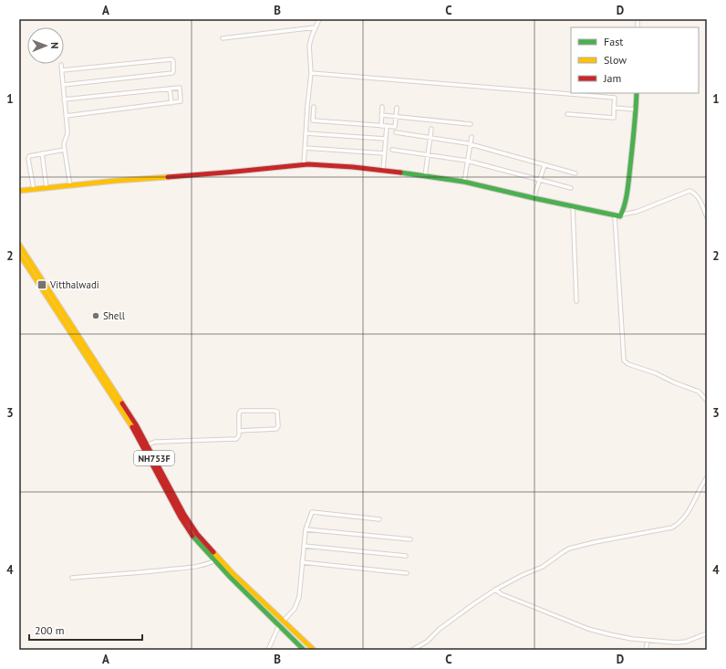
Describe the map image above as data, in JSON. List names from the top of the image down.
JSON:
{
  "streets": {
    "main road": ["NH753F"]
  },
  "places": {
    "transit": ["Vitthalwadi"],
    "other": ["Shell"]
  },
  "legend": ["Fast", "Slow", "Jam"],
  "scale_bar": "200 m",
  "north": "right",
  "grid": {
    "columns": [
      "A",
      "B",
      "C",
      "D"
    ],
    "rows": [
      "1",
      "2",
      "3",
      "4"
    ]
  }
}
